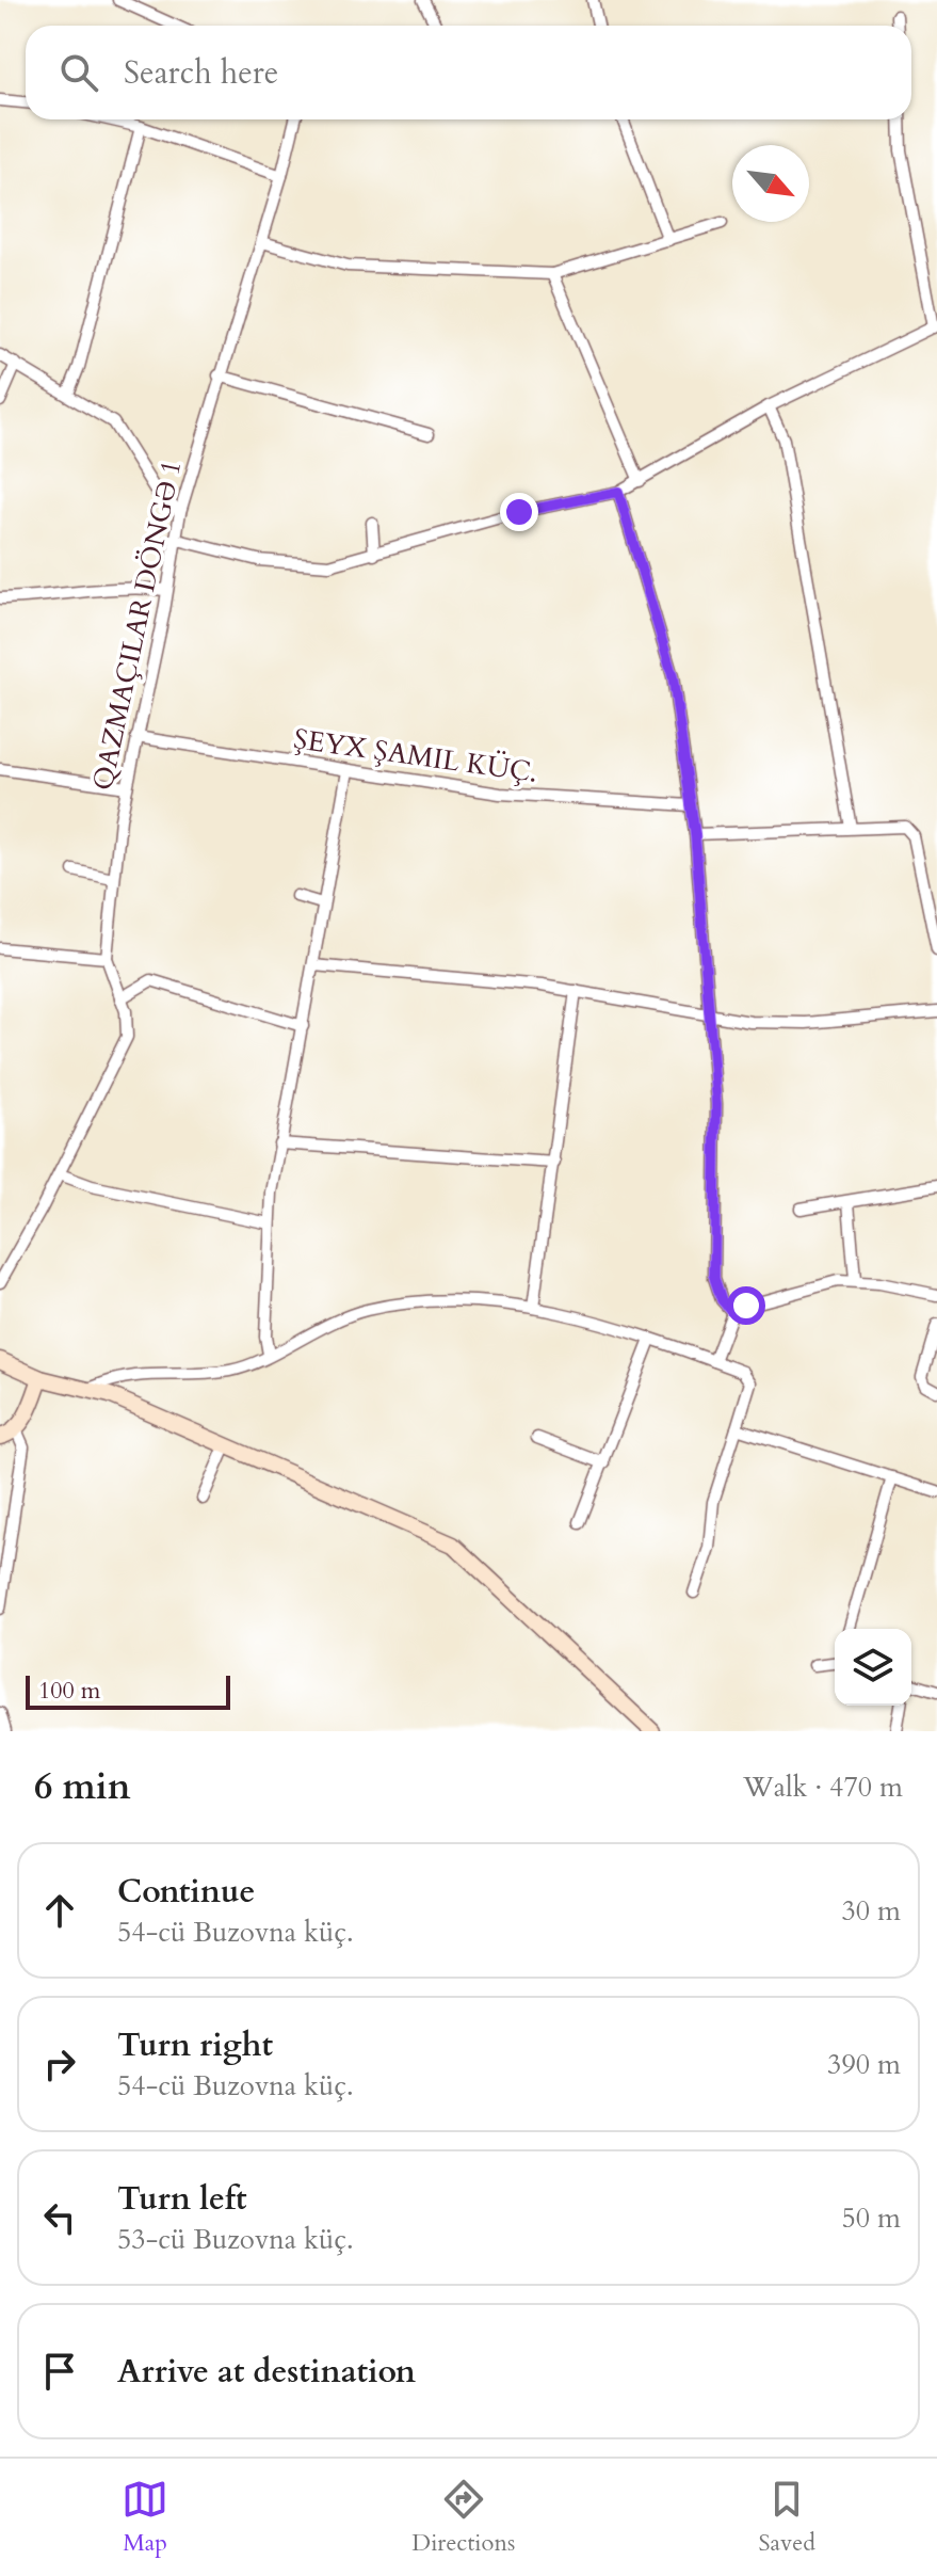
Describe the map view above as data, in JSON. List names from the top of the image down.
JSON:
{
  "streets": {
    "street": ["ŞEYX ŞAMIL KÜÇ."]
  },
  "scale_bar": "100 m",
  "north": "bottom right",
  "page": {
    "search": "Search here",
    "scale": "100 m",
    "heading": ["6 min", "Walk · 470 m"],
    "list": [
      ["Continue", "54-cü Buzovna küç.", "30 m"],
      ["Turn right", "54-cü Buzovna küç.", "390 m"],
      ["Turn left", "53-cü Buzovna küç.", "50 m"],
      "Arrive at destination"
    ],
    "nav": ["Map", "Directions", "Saved"]
  }
}
